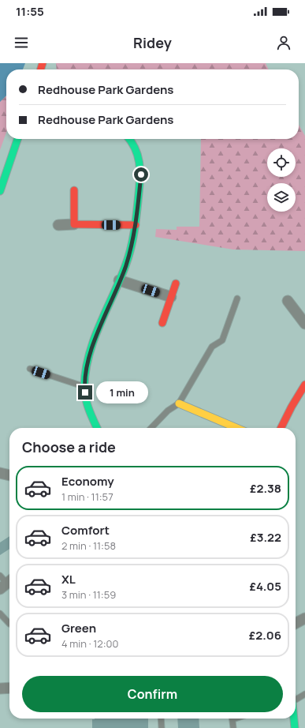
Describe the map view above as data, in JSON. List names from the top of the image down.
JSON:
{
  "page": {
    "status": "11:55",
    "header": "Ridey",
    "banner": ["Redhouse Park Gardens", "Redhouse Park Gardens"],
    "bubble": "1 min",
    "heading": "Choose a ride",
    "list": [
      {
        "name": "Economy",
        "note": "1 min · 11:57",
        "value": "£2.38"
      },
      {
        "name": "Comfort",
        "note": "2 min · 11:58",
        "value": "£3.22"
      },
      {
        "name": "XL",
        "note": "3 min · 11:59",
        "value": "£4.05"
      },
      {
        "name": "Green",
        "note": "4 min · 12:00",
        "value": "£2.06"
      }
    ],
    "buttons": "Confirm"
  }
}
